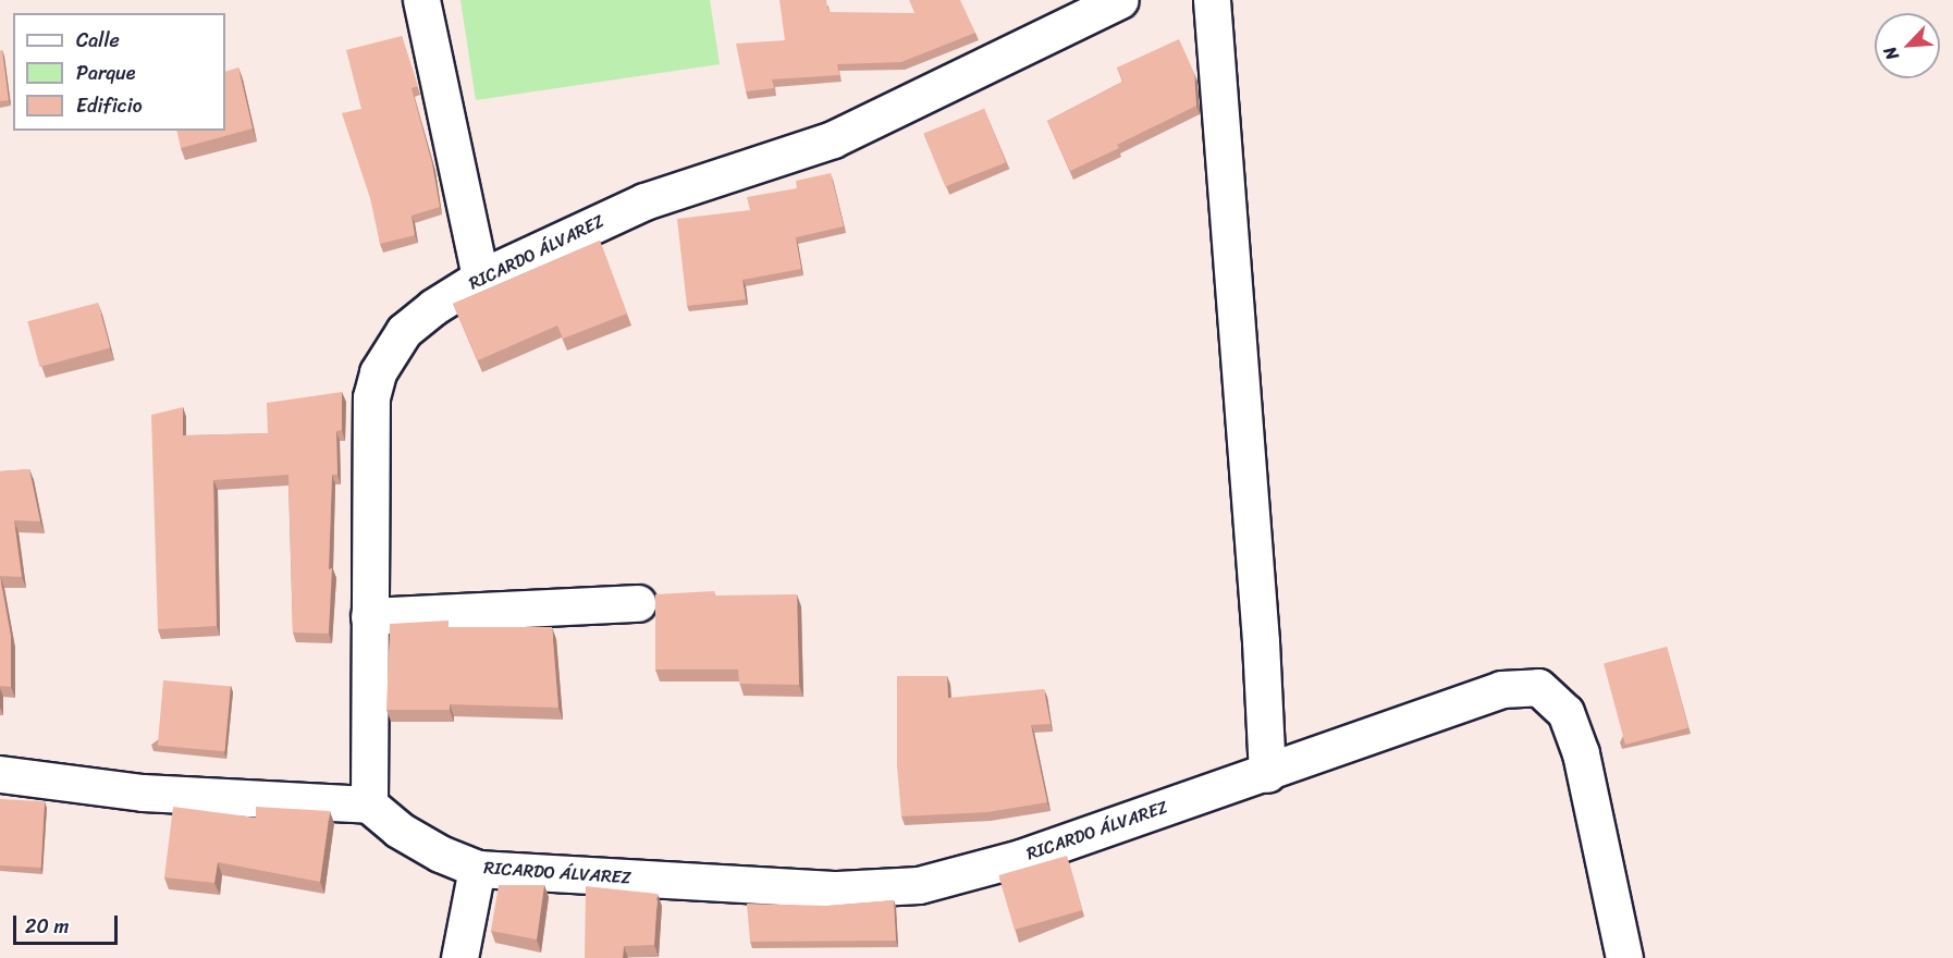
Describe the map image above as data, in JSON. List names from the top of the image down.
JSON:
{
  "streets": {
    "street": ["RICARDO ÁLVAREZ"]
  },
  "legend": ["Calle", "Parque", "Edificio"],
  "scale_bar": "20 m",
  "north": "bottom left"
}
